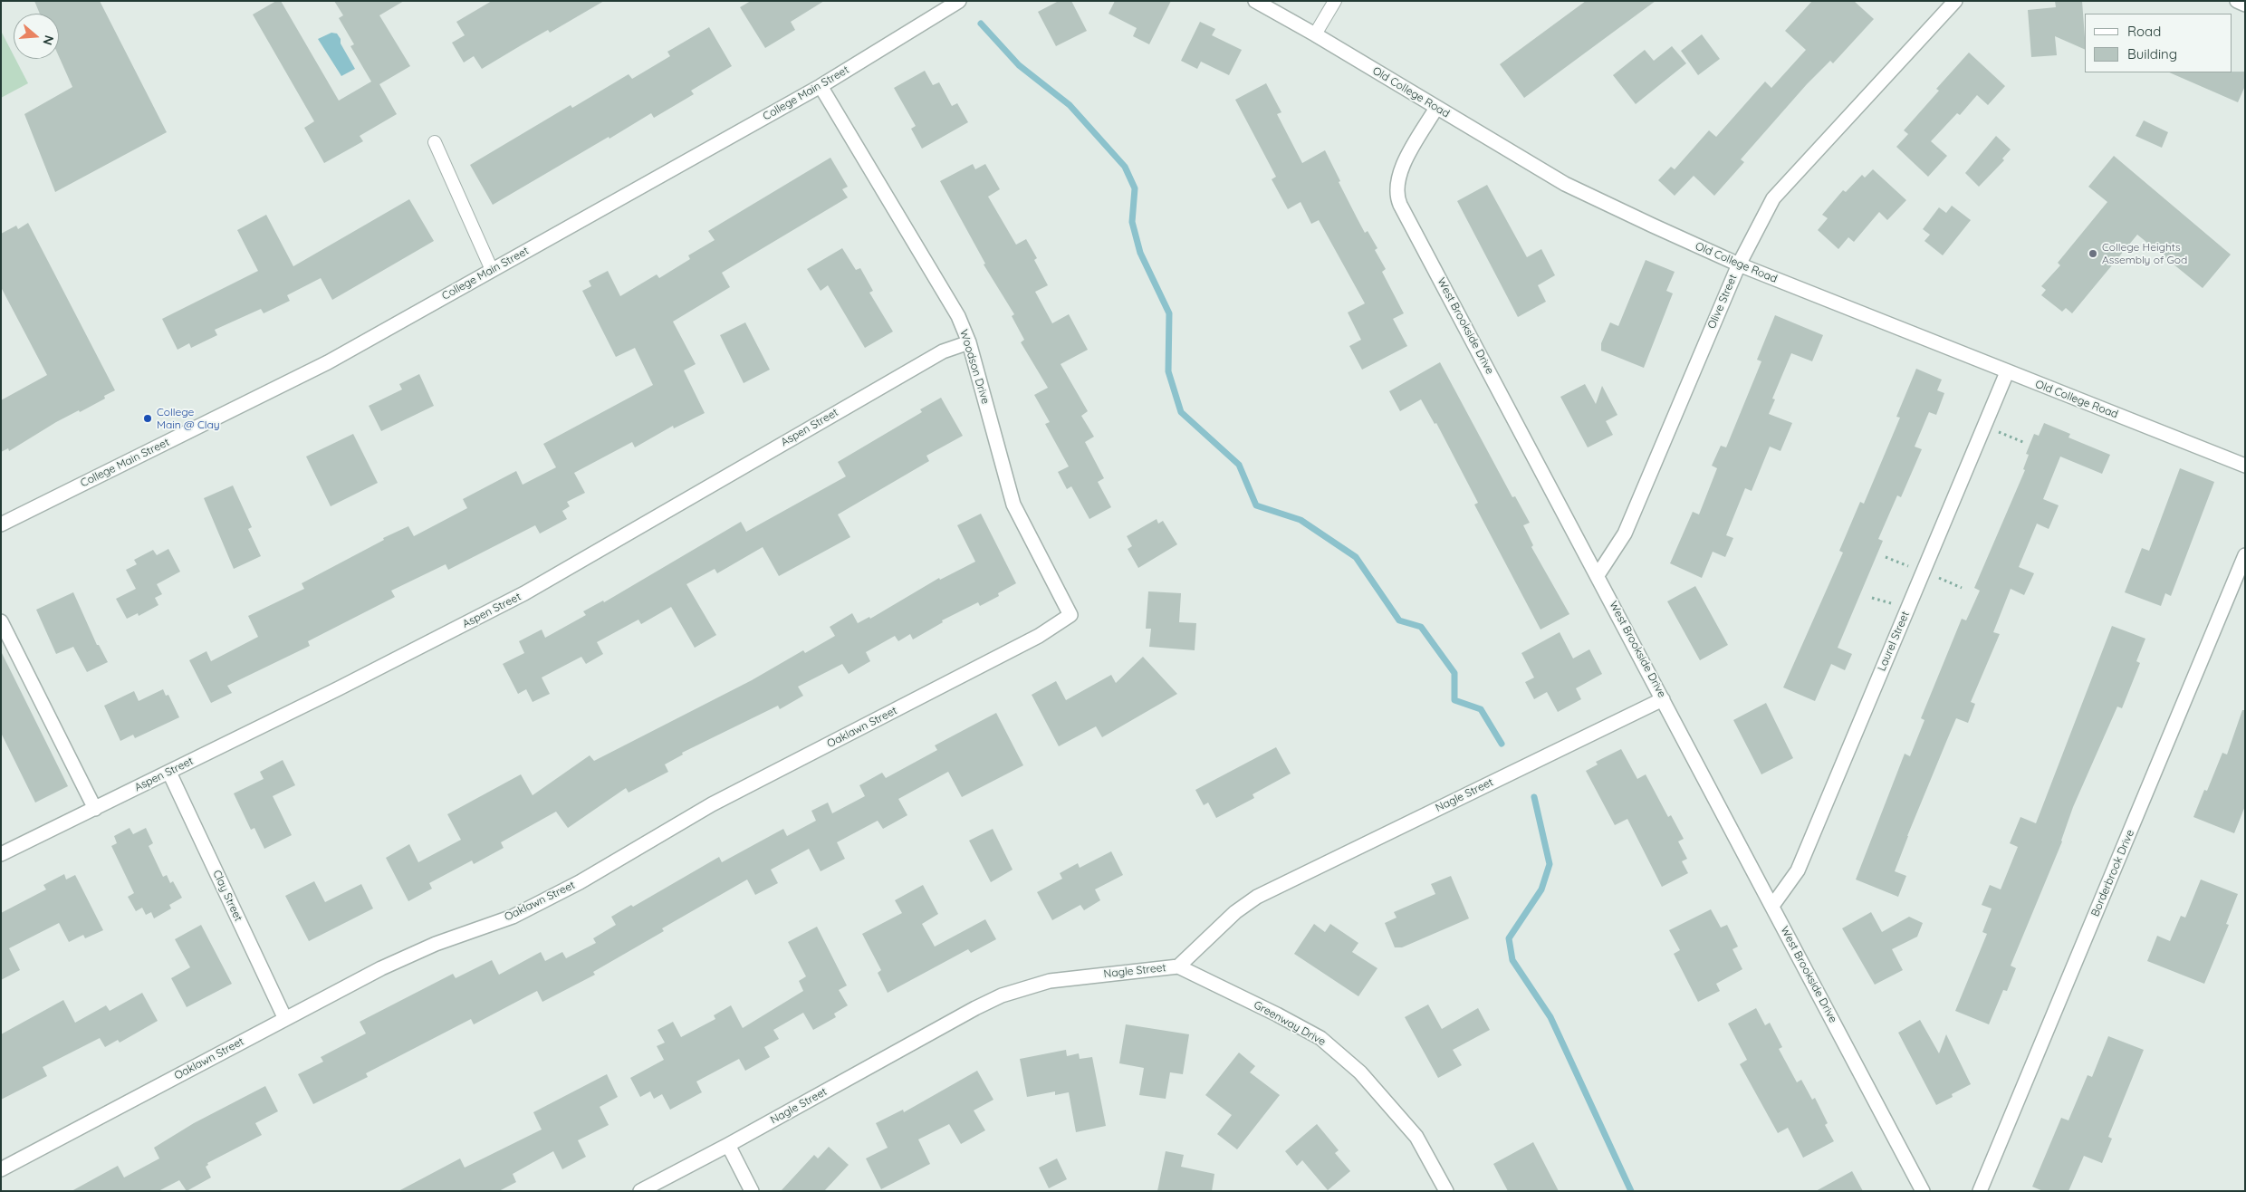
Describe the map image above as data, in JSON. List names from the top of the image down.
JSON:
{
  "streets": {
    "street": [
      "Old College Road",
      "College Main Street",
      "Olive Street",
      "West Brookside Drive",
      "Woodson Drive",
      "Aspen Street",
      "Laurel Street",
      "Oaklawn Street",
      "Nagle Street",
      "Borderbrook Drive",
      "Clay Street",
      "Greenway Drive"
    ]
  },
  "crossings": [
    ["Old College Road", "Olive Street"],
    ["Old College Road", "West Brookside Drive"],
    ["Old College Road", "Laurel Street"],
    ["College Main Street", "Woodson Drive"],
    ["Olive Street", "West Brookside Drive"],
    ["West Brookside Drive", "Laurel Street"],
    ["West Brookside Drive", "Nagle Street"],
    ["Woodson Drive", "Aspen Street"],
    ["Woodson Drive", "Oaklawn Street"],
    ["Aspen Street", "Clay Street"],
    ["Oaklawn Street", "Clay Street"],
    ["Nagle Street", "Greenway Drive"]
  ],
  "places": ["College Heights Assembly of God", "College Main @ Clay"],
  "legend": ["Road", "Building"],
  "north": "right"
}
